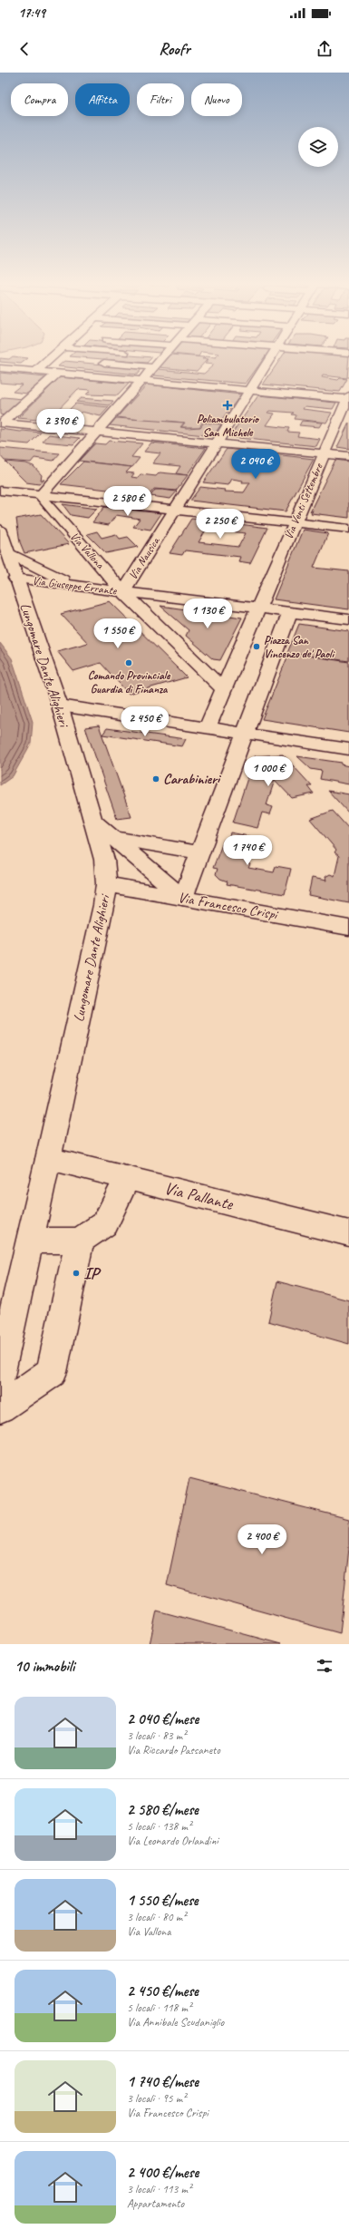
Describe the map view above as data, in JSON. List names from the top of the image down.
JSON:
{
  "streets": {
    "street": [
      "Via Venti Settembre",
      "Via Vallona",
      "Via Nausica",
      "Via Giuseppe Errante",
      "Lungomare Dante Alighieri",
      "Via Francesco Crispi",
      "Via Pallante"
    ]
  },
  "crossings": [
    ["Via Venti Settembre", "Via Vallona"],
    ["Via Venti Settembre", "Via Giuseppe Errante"],
    ["Via Vallona", "Via Nausica"],
    ["Via Vallona", "Via Giuseppe Errante"],
    ["Via Nausica", "Via Giuseppe Errante"],
    ["Via Giuseppe Errante", "Lungomare Dante Alighieri"],
    ["Lungomare Dante Alighieri", "Via Francesco Crispi"],
    ["Lungomare Dante Alighieri", "Via Pallante"]
  ],
  "places": {
    "health": ["Poliambulatorio San Michele"],
    "other": [
      "Piazza San Vincenzo de' Paoli",
      "Comando Provinciale Guardia di Finanza",
      "Carabinieri",
      "IP"
    ]
  },
  "page": {
    "status": "17:49",
    "header": "Roofr",
    "chip": [
      "Compra",
      "Affitta",
      "Filtri",
      "Nuovo"
    ],
    "price": [
      "2 390 €",
      "2 040 €",
      "2 580 €",
      "2 250 €",
      "1 130 €",
      "1 550 €",
      "2 450 €",
      "1 000 €",
      "1 740 €",
      "2 400 €"
    ],
    "heading": "10 immobili",
    "list": [
      {
        "name": "2 040 €/mese",
        "note": "3 locali · 83 m² · Via Riccardo Passaneto"
      },
      {
        "name": "2 580 €/mese",
        "note": "5 locali · 138 m² · Via Leonardo Orlandini"
      },
      {
        "name": "1 550 €/mese",
        "note": "3 locali · 80 m² · Via Vallona"
      },
      {
        "name": "2 450 €/mese",
        "note": "5 locali · 118 m² · Via Annibale Scudaniglio"
      },
      {
        "name": "1 740 €/mese",
        "note": "3 locali · 95 m² · Via Francesco Crispi"
      },
      {
        "name": "2 400 €/mese",
        "note": "3 locali · 113 m² · Appartamento"
      }
    ]
  }
}
